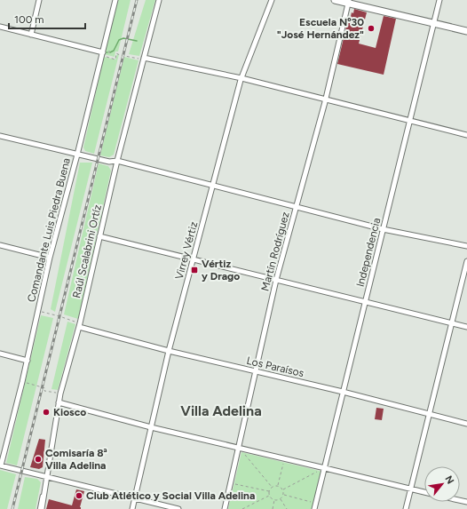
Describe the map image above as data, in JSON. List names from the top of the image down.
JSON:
{
  "streets": {
    "street": [
      "Comandante Luis Piedra Buena",
      "Virrey Vértiz",
      "Raúl Scalabrini Ortíz",
      "Martín Rodríguez",
      "Independencia",
      "Los Paraísos"
    ]
  },
  "crossings": [
    ["Virrey Vértiz", "Los Paraísos"],
    ["Raúl Scalabrini Ortíz", "Los Paraísos"],
    ["Martín Rodríguez", "Los Paraísos"],
    ["Independencia", "Los Paraísos"]
  ],
  "districts": ["Villa Adelina"],
  "places": {
    "other": [
      "Escuela Nº30 \"José Hernández\"",
      "Kiosco",
      "Comisaría 8ª Villa Adelina",
      "Club Atlético y Social Villa Adelina"
    ],
    "transit": ["Vértiz y Drago"]
  },
  "scale_bar": "100 m",
  "north": "top right"
}
